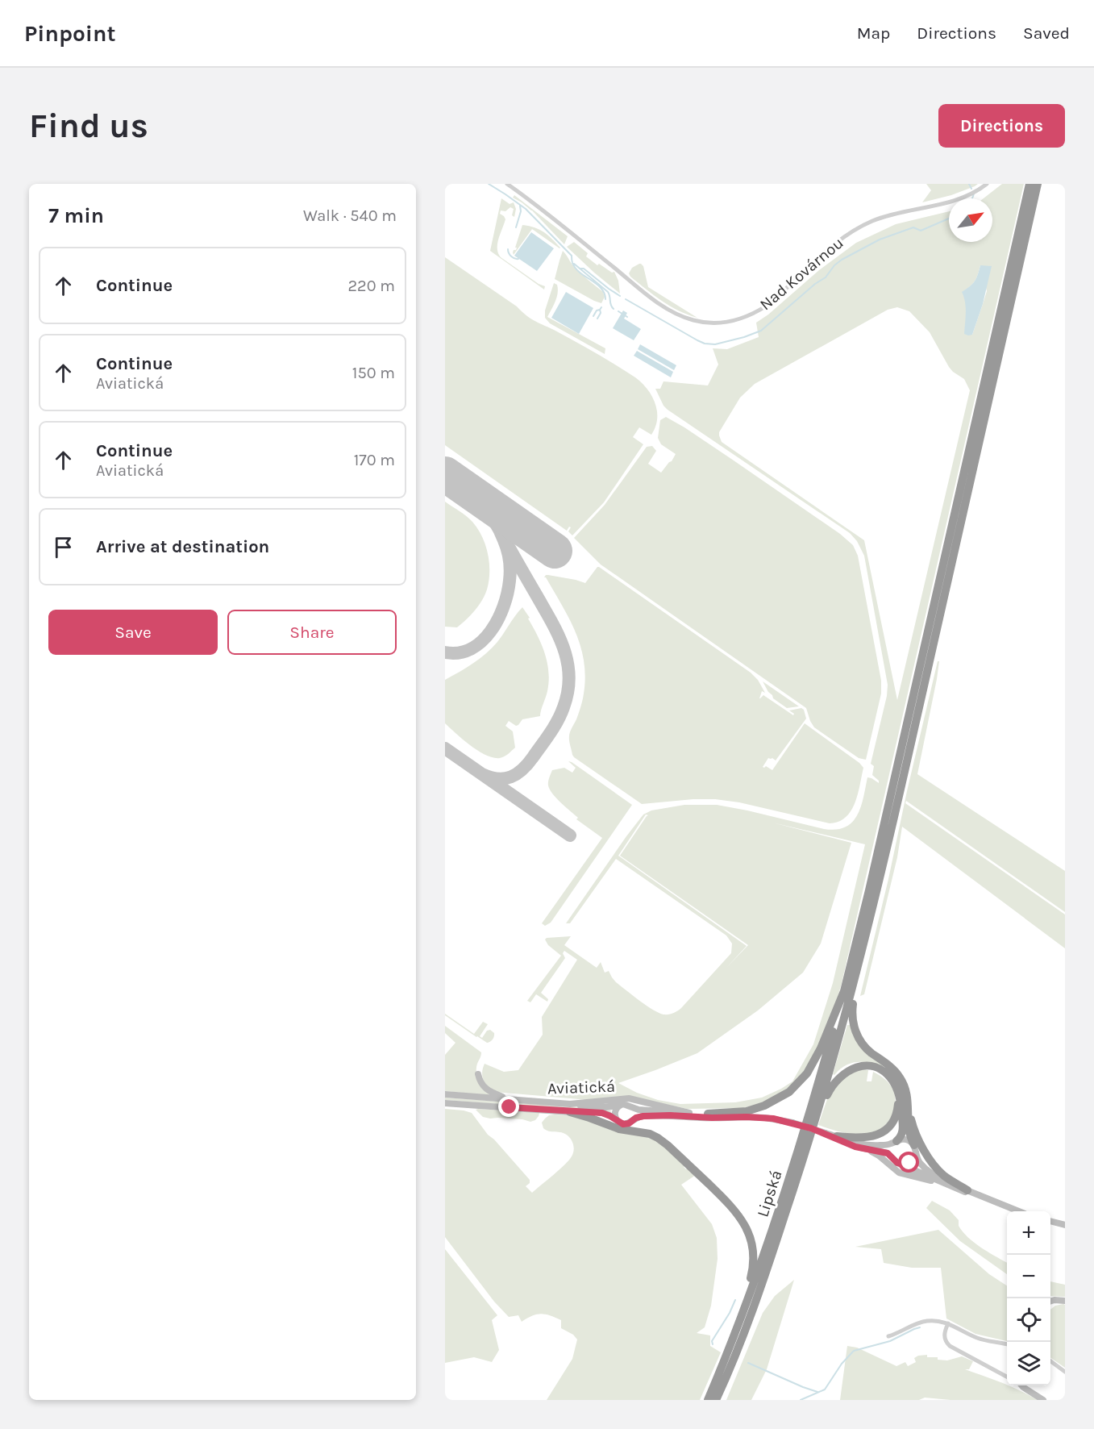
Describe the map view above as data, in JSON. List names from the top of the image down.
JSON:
{
  "streets": {
    "highway": ["Lipská"],
    "main road": ["Aviatická"],
    "street": ["Nad Kovárnou"]
  },
  "north": "top right",
  "page": {
    "header": "Pinpoint",
    "nav": ["Map", "Directions", "Saved"],
    "buttons": [
      "Directions",
      ["Save", "Share"]
    ],
    "title": "Find us",
    "heading": ["7 min", "Walk · 540 m"],
    "list": [
      ["Continue", "220 m"],
      ["Continue", "Aviatická", "150 m"],
      ["Continue", "Aviatická", "170 m"],
      "Arrive at destination"
    ],
    "map_buttons": ["+", "−"]
  }
}
